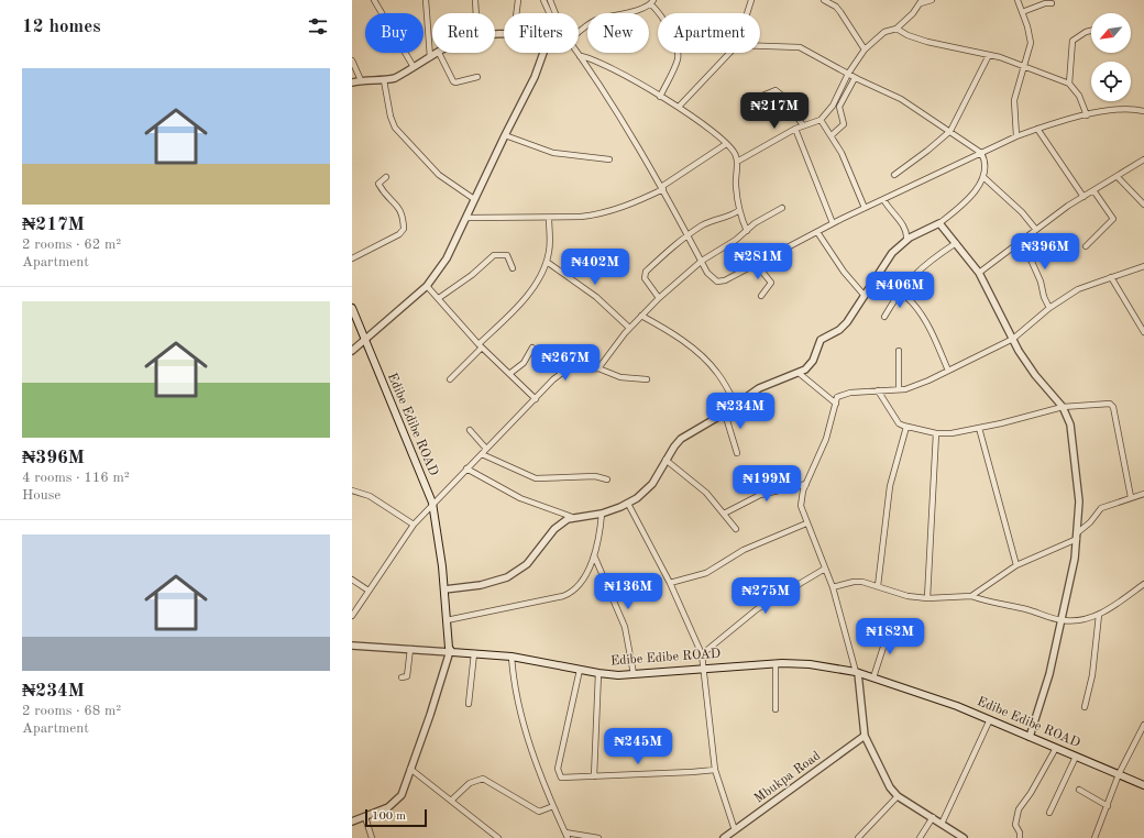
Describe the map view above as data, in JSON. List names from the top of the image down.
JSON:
{
  "streets": {
    "main road": ["Edibe Edibe ROAD"],
    "street": ["Mbukpa Road"]
  },
  "scale_bar": "100 m",
  "north": "bottom left",
  "page": {
    "heading": "12 homes",
    "chip": [
      "Buy",
      "Rent",
      "Filters",
      "New",
      "Apartment"
    ],
    "list": [
      {
        "name": "₦217M",
        "note": "2 rooms · 62 m² · Apartment"
      },
      {
        "name": "₦396M",
        "note": "4 rooms · 116 m² · House"
      },
      {
        "name": "₦234M",
        "note": "2 rooms · 68 m² · Apartment"
      }
    ],
    "price": [
      "₦217M",
      "₦396M",
      "₦281M",
      "₦402M",
      "₦406M",
      "₦267M",
      "₦234M",
      "₦199M",
      "₦136M",
      "₦275M",
      "₦182M",
      "₦245M"
    ],
    "scale": "100 m"
  }
}
